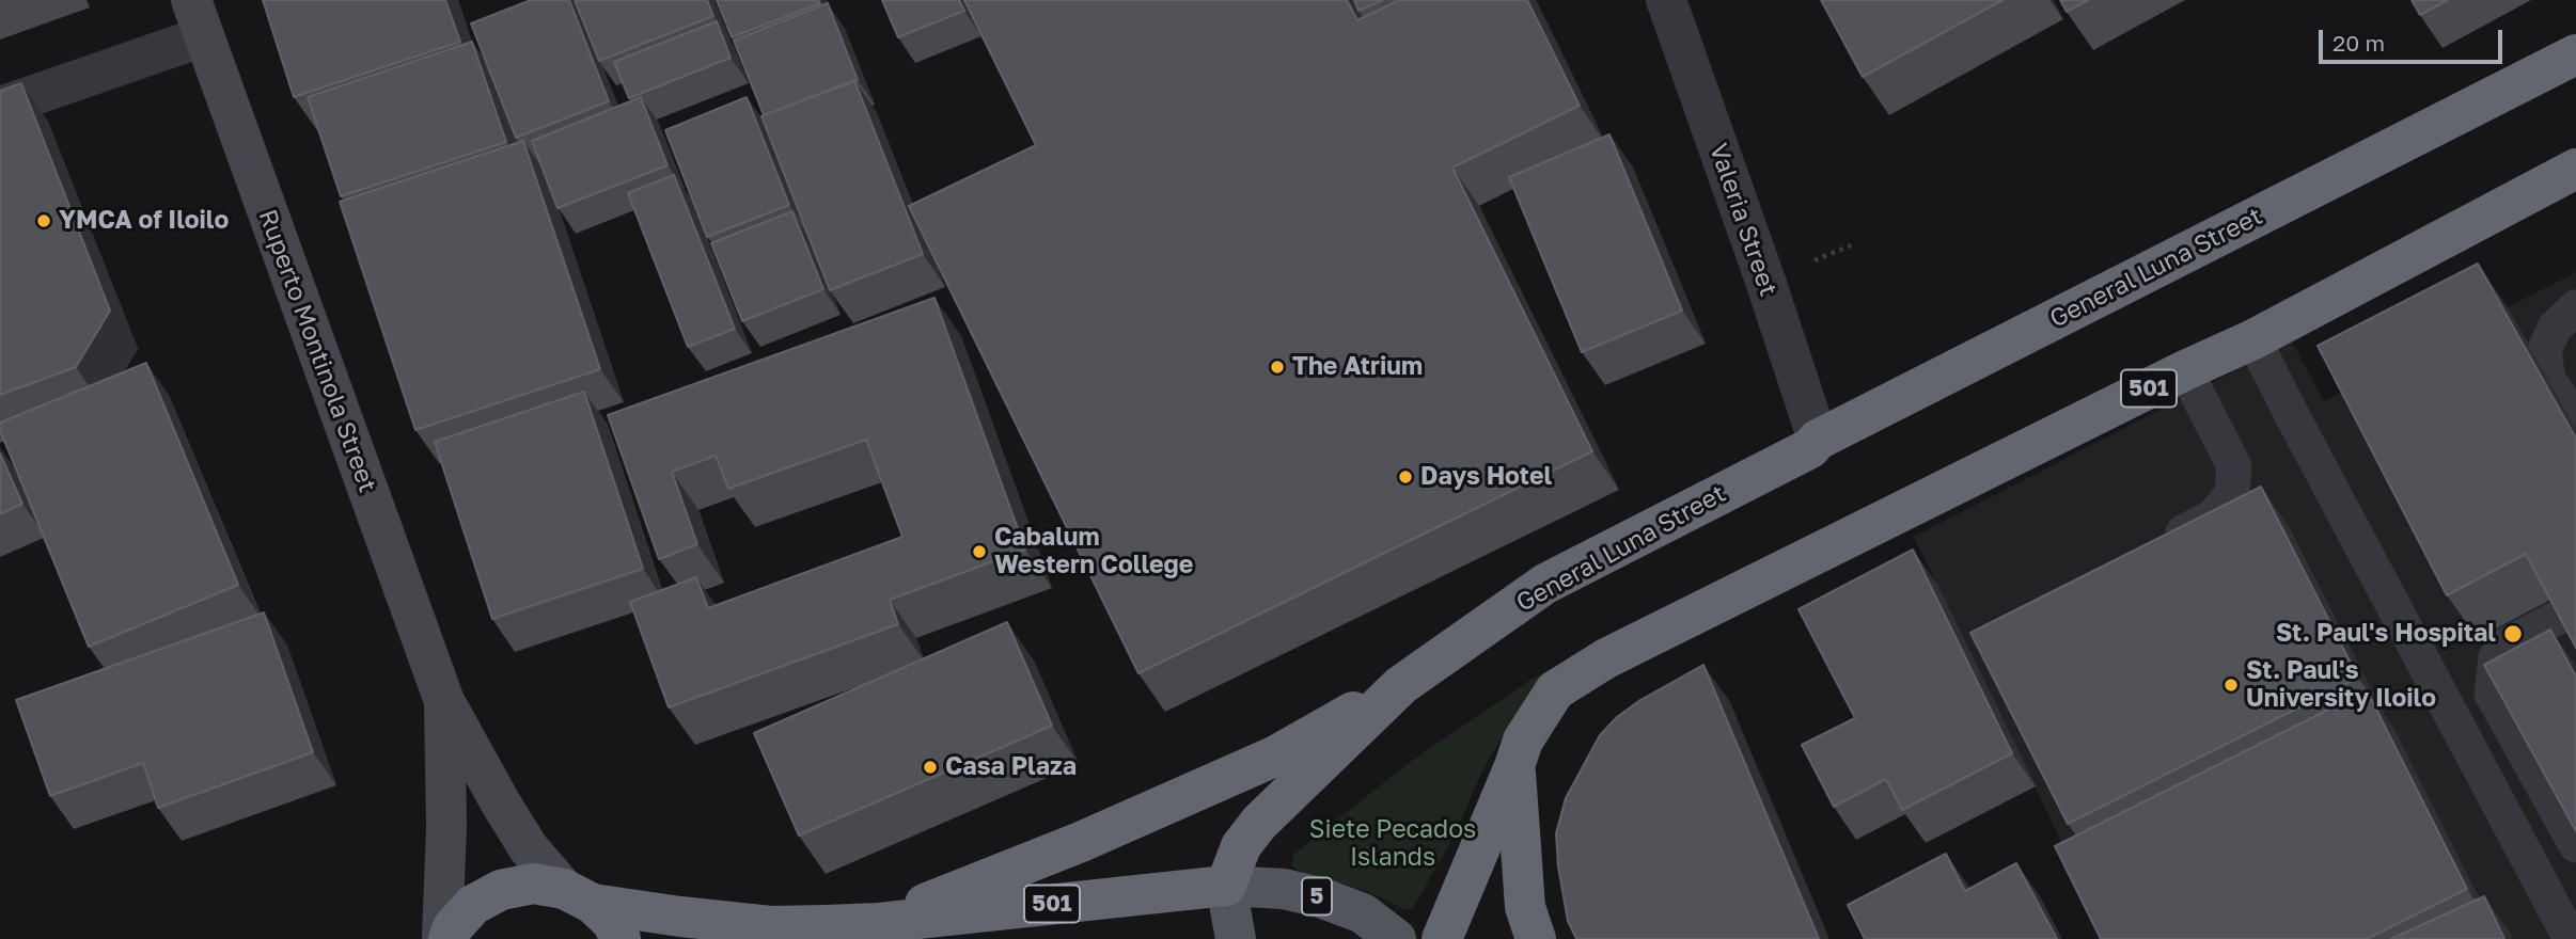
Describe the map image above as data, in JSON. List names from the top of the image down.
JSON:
{
  "streets": {
    "highway": ["General Luna Street", "501"],
    "main road": ["Ruperto Montinola Street", "5"],
    "street": ["Valeria Street"]
  },
  "crossings": [
    ["Valeria Street", "General Luna Street"],
    ["General Luna Street", "501"],
    ["General Luna Street", "5"],
    ["Ruperto Montinola Street", "501"],
    ["501", "5"]
  ],
  "parks": ["Siete Pecados Islands"],
  "places": [
    "YMCA of Iloilo",
    "The Atrium",
    "Days Hotel",
    "Cabalum Western College",
    "St. Paul's Hospital",
    "St. Paul's University Iloilo",
    "Casa Plaza"
  ],
  "scale_bar": "20 m"
}
